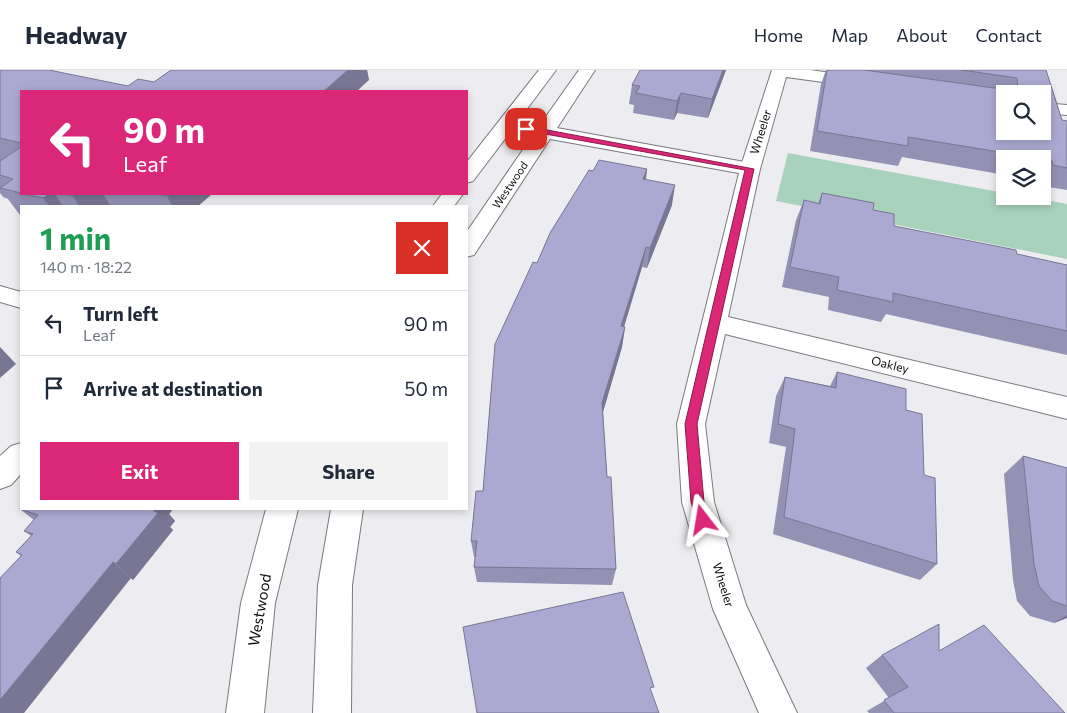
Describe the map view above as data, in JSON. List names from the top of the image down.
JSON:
{
  "streets": {
    "street": ["Wheeler", "Westwood", "Oakley"]
  },
  "crossings": [
    ["Wheeler", "Oakley"]
  ],
  "page": {
    "header": "Headway",
    "nav": [
      "Home",
      "Map",
      "About",
      "Contact"
    ],
    "turn": ["90 m", "Leaf"],
    "heading": ["1 min", "140 m · 18:22"],
    "list": [
      {
        "name": "Turn left",
        "note": "Leaf",
        "value": "90 m"
      },
      {
        "name": "Arrive at destination",
        "value": "50 m"
      }
    ],
    "buttons": ["Exit", "Share"]
  }
}
